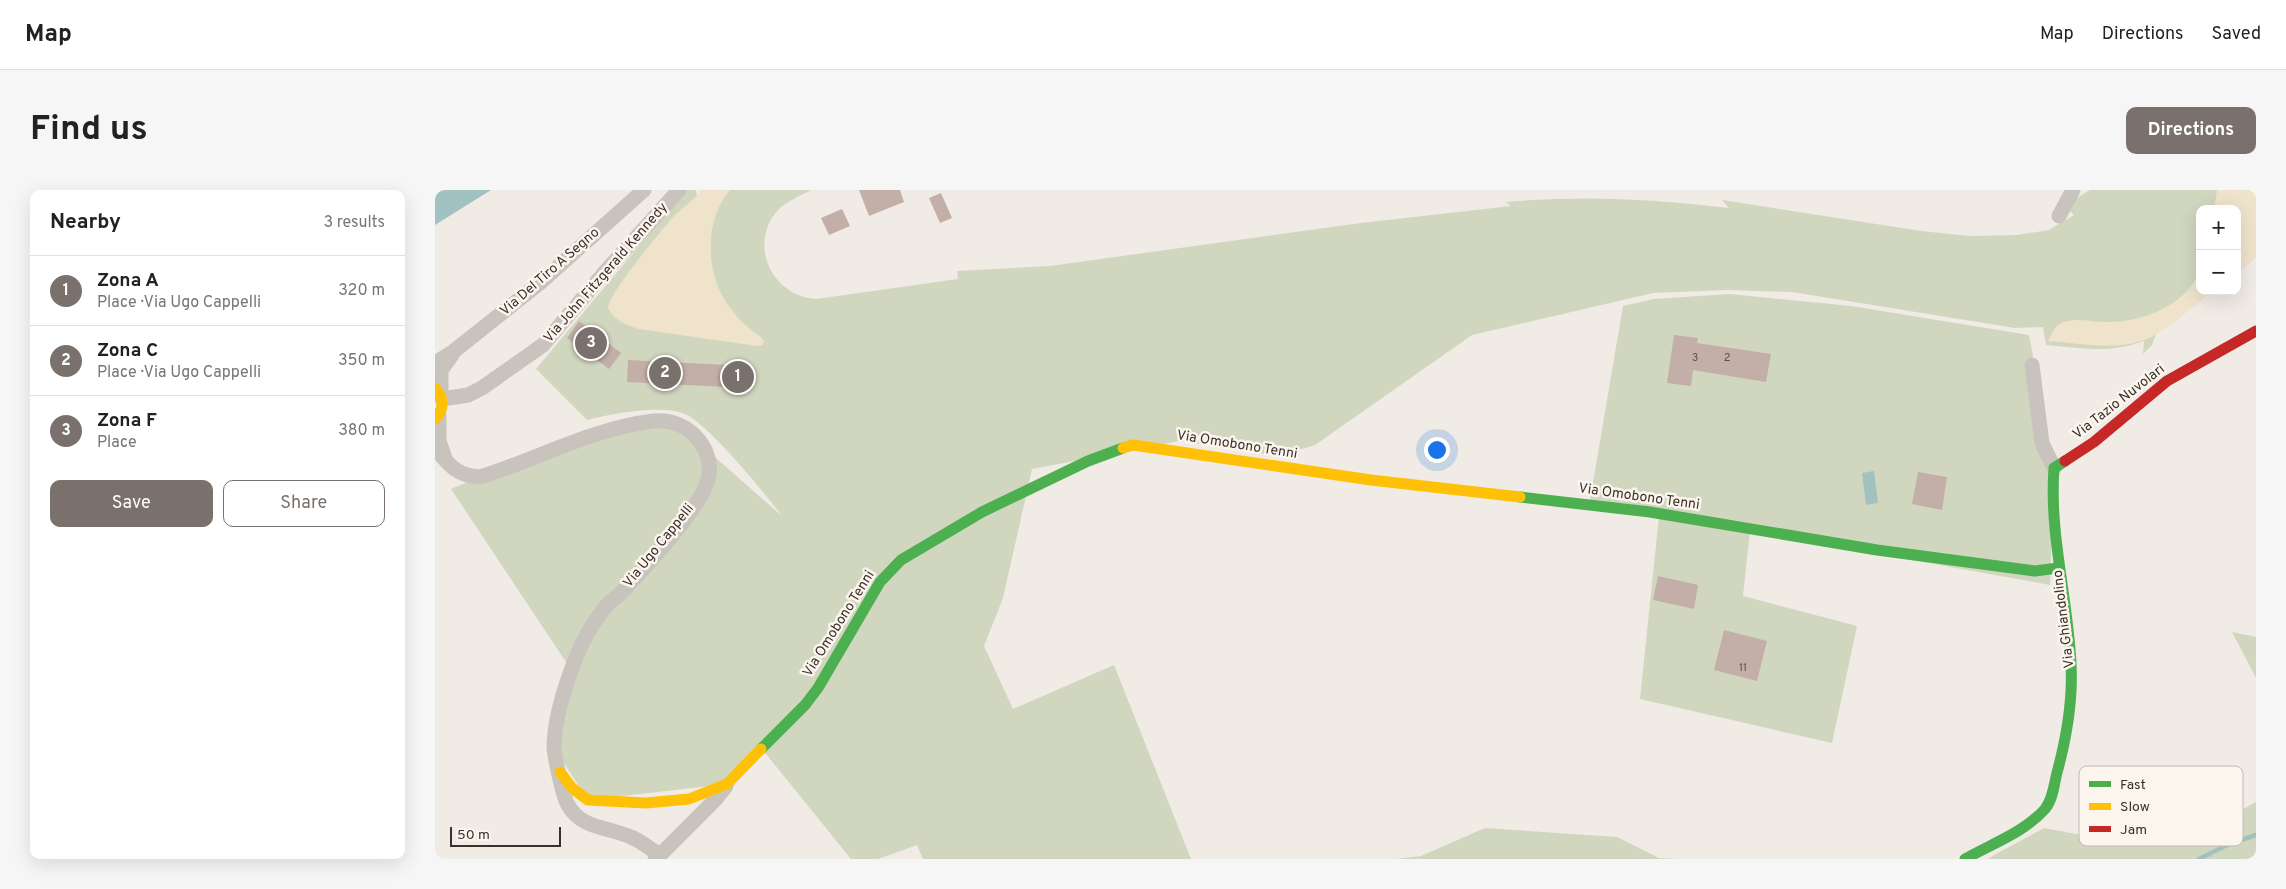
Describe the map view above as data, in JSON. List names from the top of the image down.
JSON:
{
  "streets": {
    "street": [
      "Via Del Tiro A Segno",
      "Via John Fitzgerald Kennedy",
      "Via Tazio Nuvolari",
      "Via Omobono Tenni",
      "Via Ugo Cappelli",
      "Via Ghiandolino"
    ]
  },
  "crossings": [
    ["Via Del Tiro A Segno", "Via John Fitzgerald Kennedy"],
    ["Via Tazio Nuvolari", "Via Ghiandolino"],
    ["Via Omobono Tenni", "Via Ugo Cappelli"],
    ["Via Omobono Tenni", "Via Ghiandolino"]
  ],
  "house_numbers": ["3", "2", "11"],
  "legend": ["Fast", "Slow", "Jam"],
  "scale_bar": "50 m",
  "page": {
    "header": "Map",
    "nav": ["Map", "Directions", "Saved"],
    "buttons": [
      "Directions",
      ["Save", "Share"]
    ],
    "title": "Find us",
    "heading": ["Nearby", "3 results"],
    "map_buttons": ["+", "−"],
    "list": [
      {
        "mark": "1",
        "name": "Zona A",
        "note": "Place · Via Ugo Cappelli",
        "value": "320 m"
      },
      {
        "mark": "2",
        "name": "Zona C",
        "note": "Place · Via Ugo Cappelli",
        "value": "350 m"
      },
      {
        "mark": "3",
        "name": "Zona F",
        "note": "Place",
        "value": "380 m"
      }
    ],
    "pins": ["3", "2", "1"],
    "scale": "50 m"
  }
}
